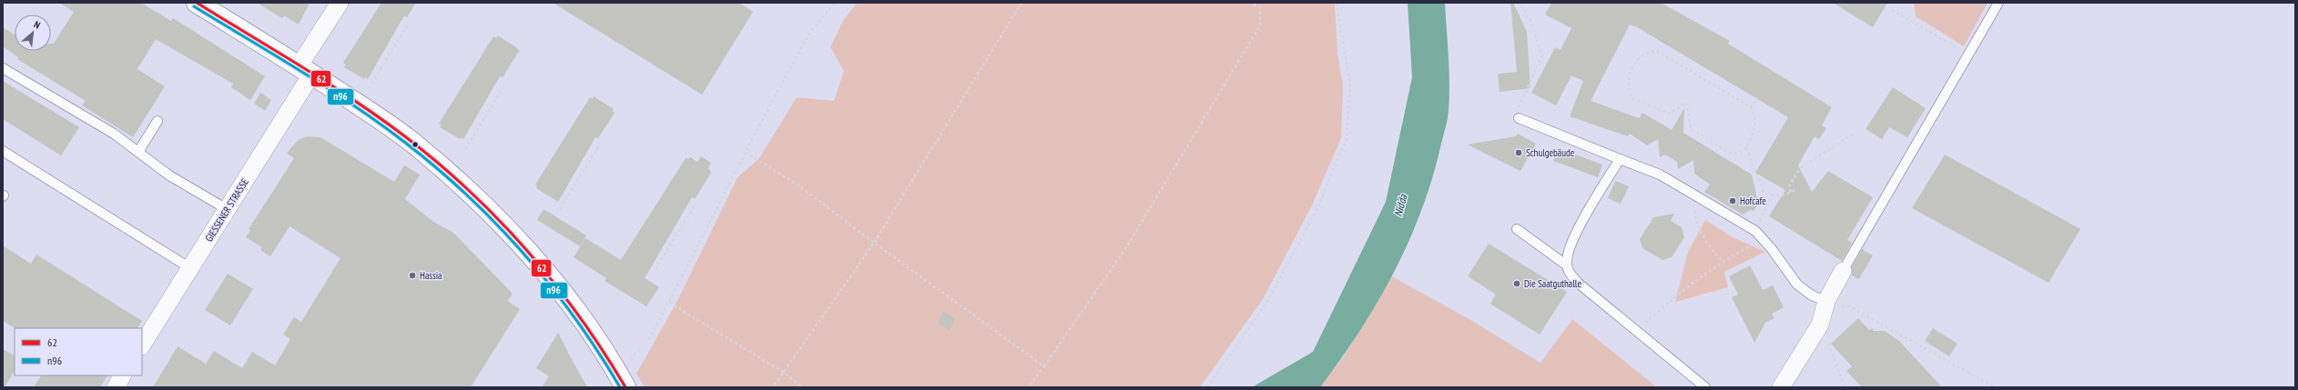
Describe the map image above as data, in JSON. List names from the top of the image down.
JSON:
{
  "streets": {
    "street": ["GIESSENER STRASSE"]
  },
  "water": ["Nidda"],
  "places": [
    "Schulgebäude",
    "Hofcafe",
    "Hassia",
    "Die Saatguthalle"
  ],
  "lines": ["transit line 62", "transit line n96"],
  "legend": ["62", "n96"],
  "north": "top right"
}
